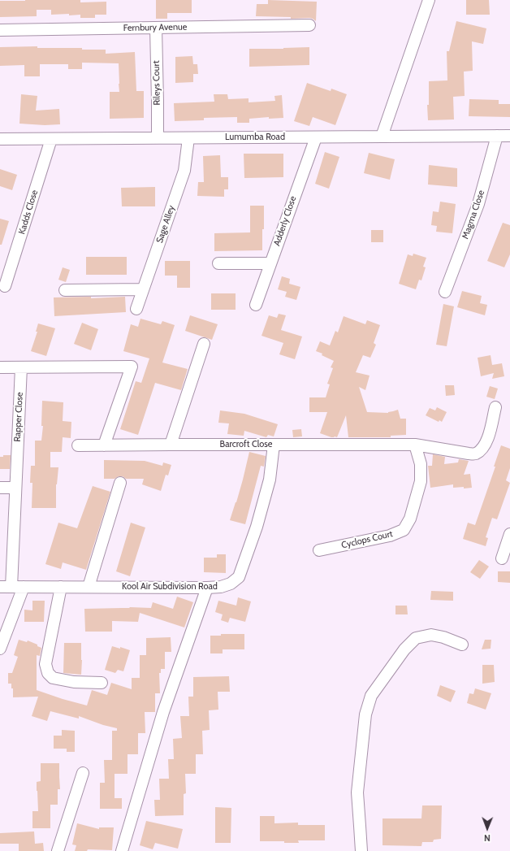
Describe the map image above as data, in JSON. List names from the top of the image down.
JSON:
{
  "streets": {
    "street": [
      "Fernbury Avenue",
      "Rileys Court",
      "Lumumba Road",
      "Kadds Close",
      "Magma Close",
      "Adderly Close",
      "Sage Alley",
      "Rapper Close",
      "Barcroft Close",
      "Cyclops Court",
      "Kool Air Subdivision Road"
    ]
  },
  "crossings": [
    ["Fernbury Avenue", "Rileys Court"],
    ["Rileys Court", "Lumumba Road"],
    ["Lumumba Road", "Kadds Close"],
    ["Lumumba Road", "Magma Close"],
    ["Lumumba Road", "Adderly Close"],
    ["Lumumba Road", "Sage Alley"],
    ["Rapper Close", "Kool Air Subdivision Road"],
    ["Barcroft Close", "Cyclops Court"],
    ["Barcroft Close", "Kool Air Subdivision Road"]
  ],
  "north": "bottom"
}
